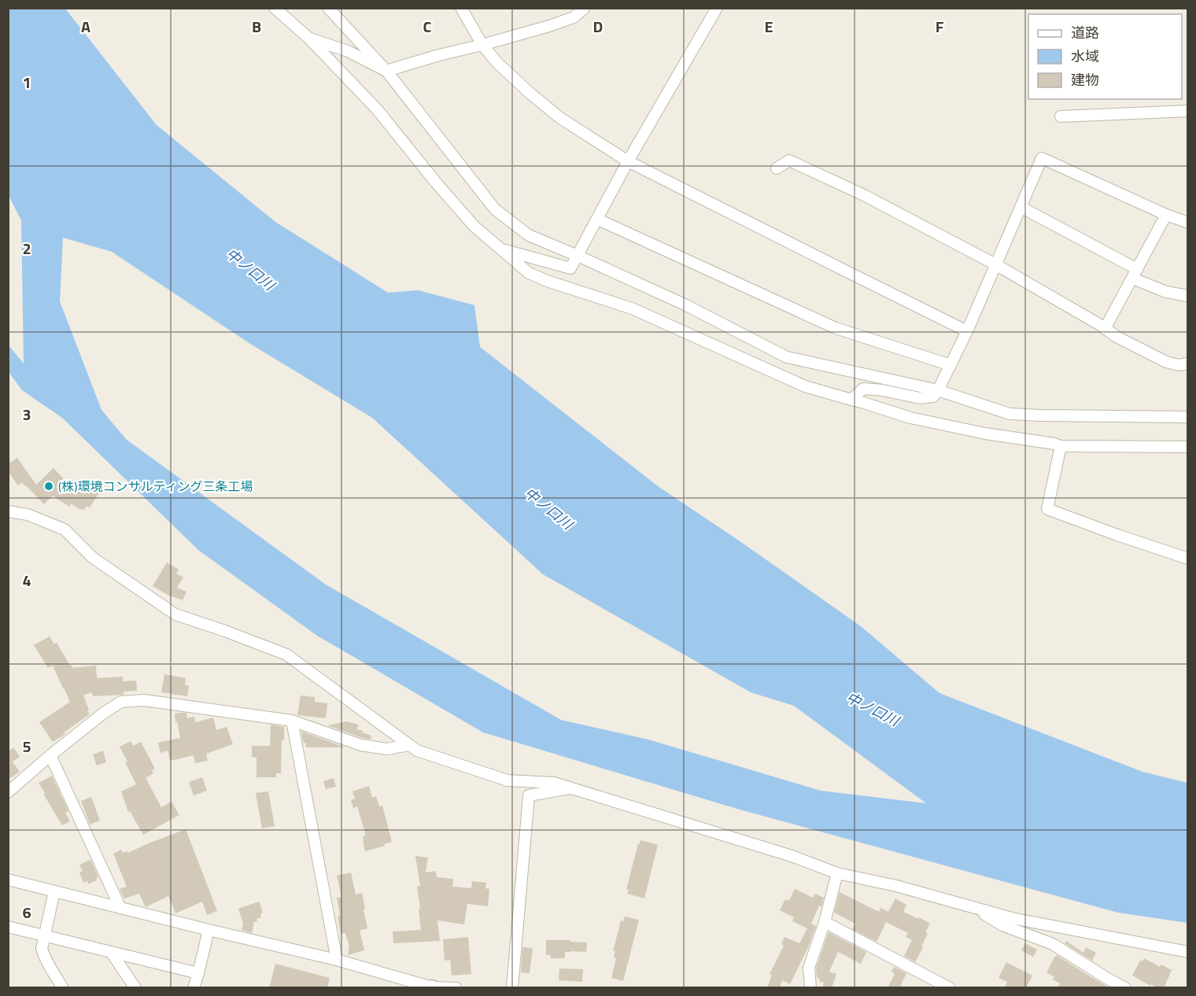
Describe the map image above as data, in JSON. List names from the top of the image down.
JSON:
{
  "water": ["中ノ口川"],
  "places": ["(株)環境コンサルティング三条工場"],
  "legend": ["道路", "水域", "建物"],
  "grid": {
    "columns": [
      "A",
      "B",
      "C",
      "D",
      "E",
      "F"
    ],
    "rows": [
      "1",
      "2",
      "3",
      "4",
      "5",
      "6"
    ]
  }
}
